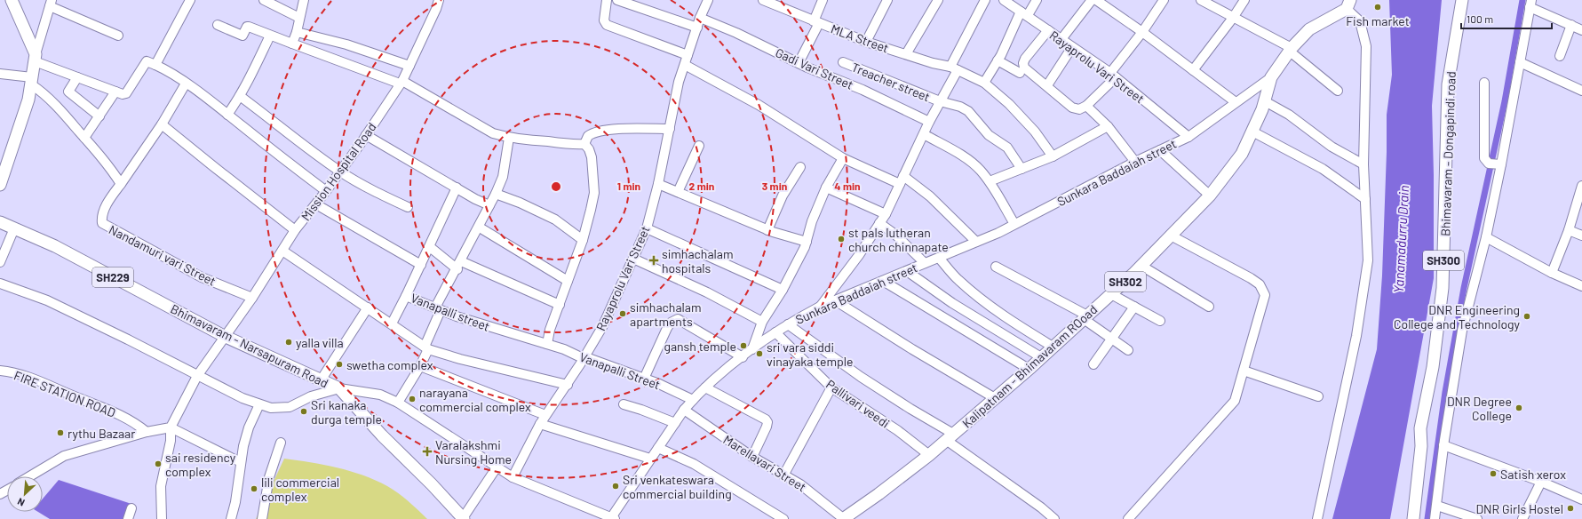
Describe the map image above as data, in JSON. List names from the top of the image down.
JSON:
{
  "streets": {
    "main road": [
      "Bhimavaram - Dongapindi road",
      "SH300",
      "SH229",
      "SH302",
      "Bhimavaram - Narsapuram Road",
      "Kalipatnam - Bhimavaram ROoad"
    ],
    "street": [
      "MLA Street",
      "Rayaprolu Vari Street",
      "Gadi Vari Street",
      "Treacher street",
      "Mission Hospital Road",
      "Sunkara Baddaiah street",
      "Nandamuri vari Street",
      "Vanapalli street",
      "Vanapalli Street",
      "FIRE STATION ROAD",
      "Pallivari veedi",
      "Marellavari Street"
    ]
  },
  "crossings": [
    ["Rayaprolu Vari Street", "Gadi Vari Street"],
    ["Rayaprolu Vari Street", "Sunkara Baddaiah street"],
    ["Rayaprolu Vari Street", "Vanapalli Street"],
    ["Mission Hospital Road", "Nandamuri vari Street"],
    ["Mission Hospital Road", "Bhimavaram - Narsapuram Road"],
    ["Sunkara Baddaiah street", "Kalipatnam - Bhimavaram ROoad"],
    ["Sunkara Baddaiah street", "Vanapalli Street"],
    ["Sunkara Baddaiah street", "Pallivari veedi"],
    ["Sunkara Baddaiah street", "Marellavari Street"],
    ["Vanapalli street", "Vanapalli Street"],
    ["Kalipatnam - Bhimavaram ROoad", "Pallivari veedi"],
    ["Kalipatnam - Bhimavaram ROoad", "Marellavari Street"]
  ],
  "water": ["Yanamadurru Drain"],
  "places": {
    "other": [
      "Fish market",
      "st pals lutheran church chinnapate",
      "simhachalam apartments",
      "DNR Engineering College and Technology",
      "yalla villa",
      "gansh temple",
      "sri vara siddi vinayaka temple",
      "swetha complex",
      "narayana commercial complex",
      "DNR Degree College",
      "Sri kanaka durga temple",
      "rythu Bazaar",
      "sai residency complex",
      "Satish xerox",
      "Sri venkateswara commercial building",
      "lili commercial complex",
      "DNR Girls Hostel"
    ],
    "health": ["simhachalam hospitals", "Varalakshmi Nursing Home"]
  },
  "scale_bar": "100 m",
  "north": "bottom left",
  "rings": [
    "1 min",
    "2 min",
    "3 min",
    "4 min"
  ]
}
